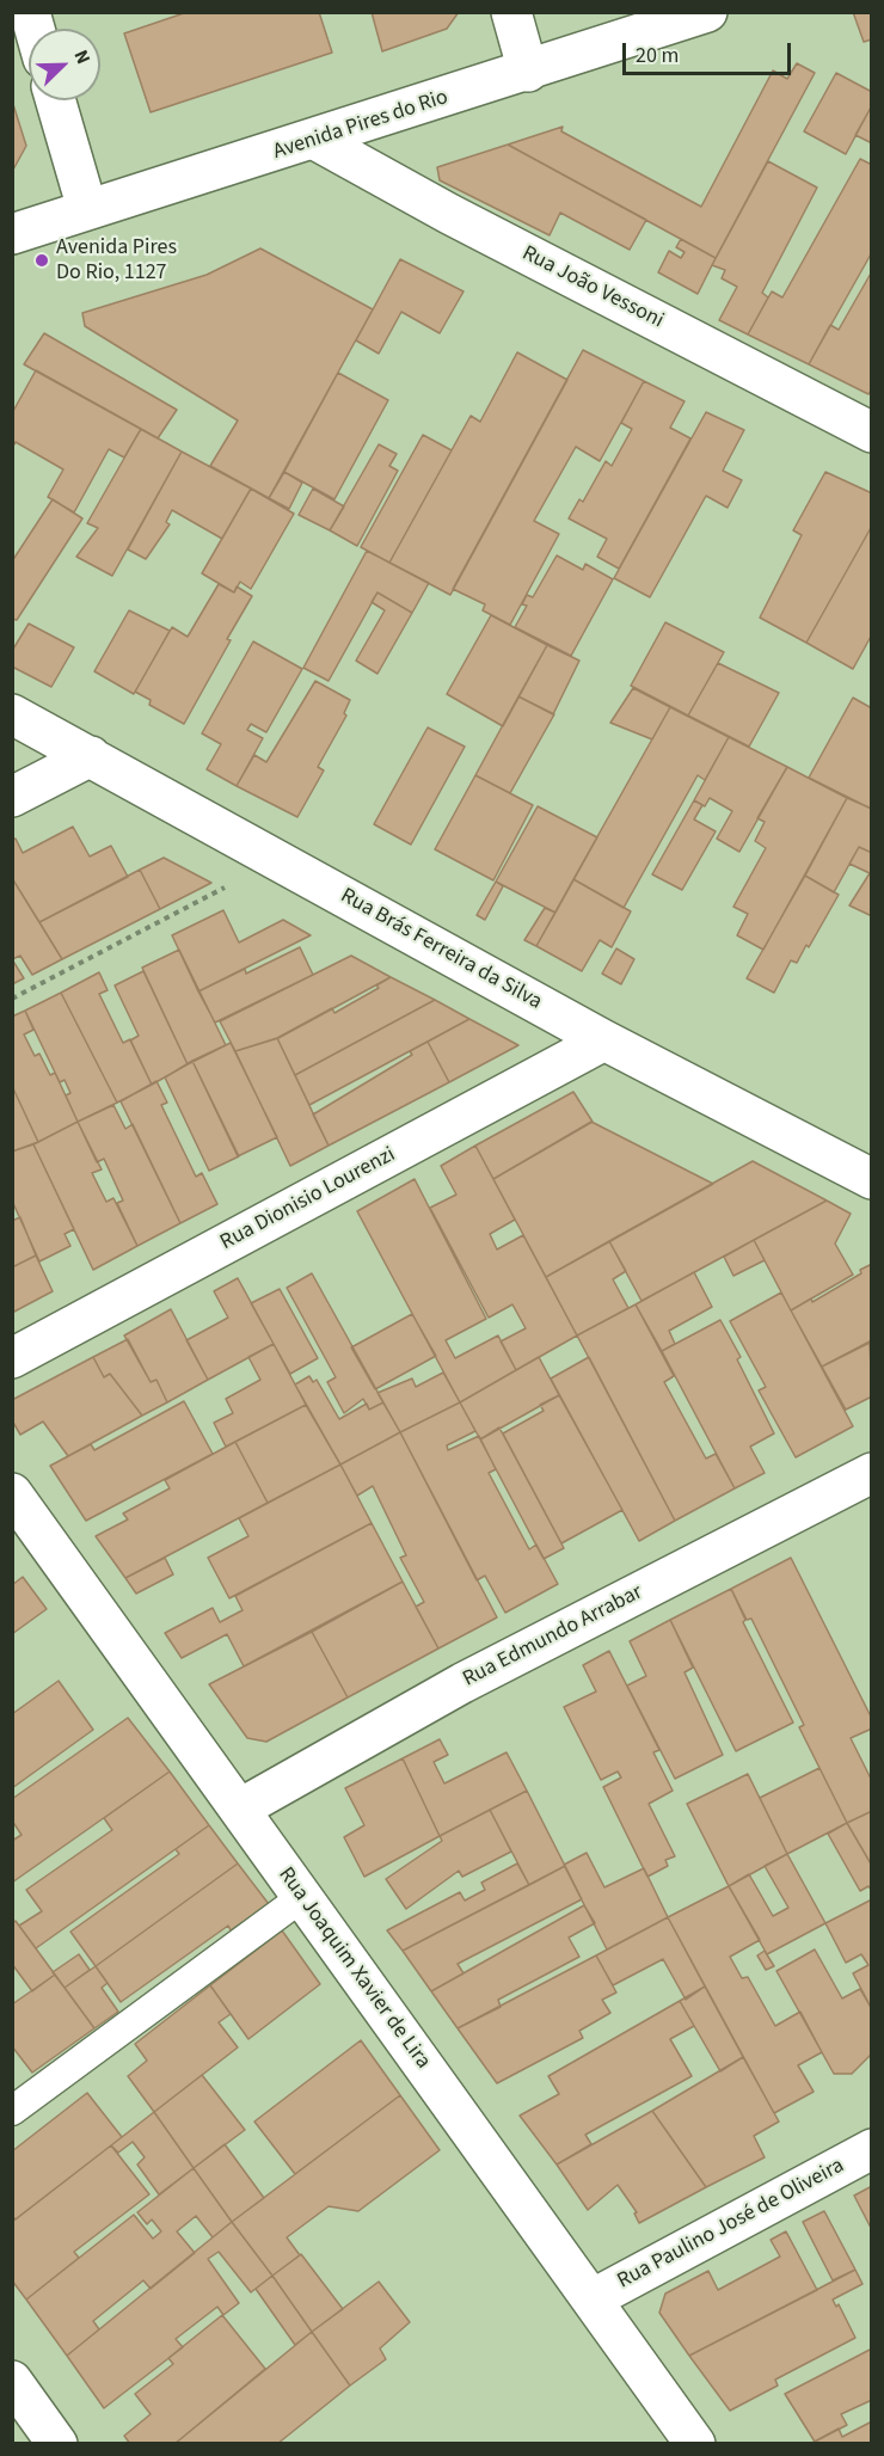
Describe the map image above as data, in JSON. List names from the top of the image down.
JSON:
{
  "streets": {
    "street": [
      "Avenida Pires do Rio",
      "Rua João Vessoni",
      "Rua Brás Ferreira da Silva",
      "Rua Dionisio Lourenzi",
      "Rua Edmundo Arrabar",
      "Rua Joaquim Xavier de Lira",
      "Rua Paulino José de Oliveira"
    ]
  },
  "crossings": [
    ["Avenida Pires do Rio", "Rua João Vessoni"],
    ["Rua Brás Ferreira da Silva", "Rua Dionisio Lourenzi"],
    ["Rua Edmundo Arrabar", "Rua Joaquim Xavier de Lira"],
    ["Rua Joaquim Xavier de Lira", "Rua Paulino José de Oliveira"]
  ],
  "places": ["Avenida Pires Do Rio, 1127"],
  "scale_bar": "20 m",
  "north": "top right"
}
